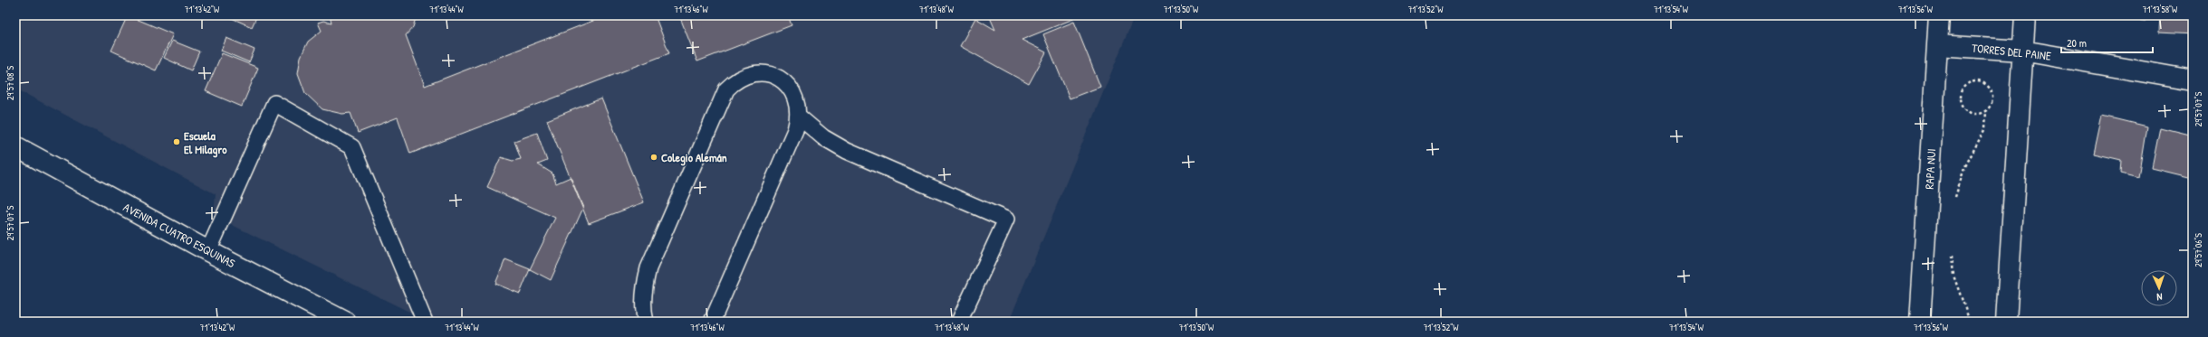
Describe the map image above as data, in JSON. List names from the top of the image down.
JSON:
{
  "streets": {
    "street": ["TORRES DEL PAINE", "RAPA NUI", "AVENIDA CUATRO ESQUINAS"]
  },
  "crossings": [
    ["TORRES DEL PAINE", "RAPA NUI"]
  ],
  "places": ["Escuela El Milagro", "Colegio Alemán"],
  "scale_bar": "20 m",
  "north": "bottom",
  "coordinates": [
    "71°13'42\"W",
    "71°13'44\"W",
    "71°13'46\"W",
    "71°13'48\"W",
    "71°13'50\"W",
    "71°13'52\"W",
    "71°13'54\"W",
    "71°13'56\"W",
    "71°13'58\"W",
    "29°57'08\"S",
    "29°57'07\"S",
    "29°57'06\"S"
  ]
}
